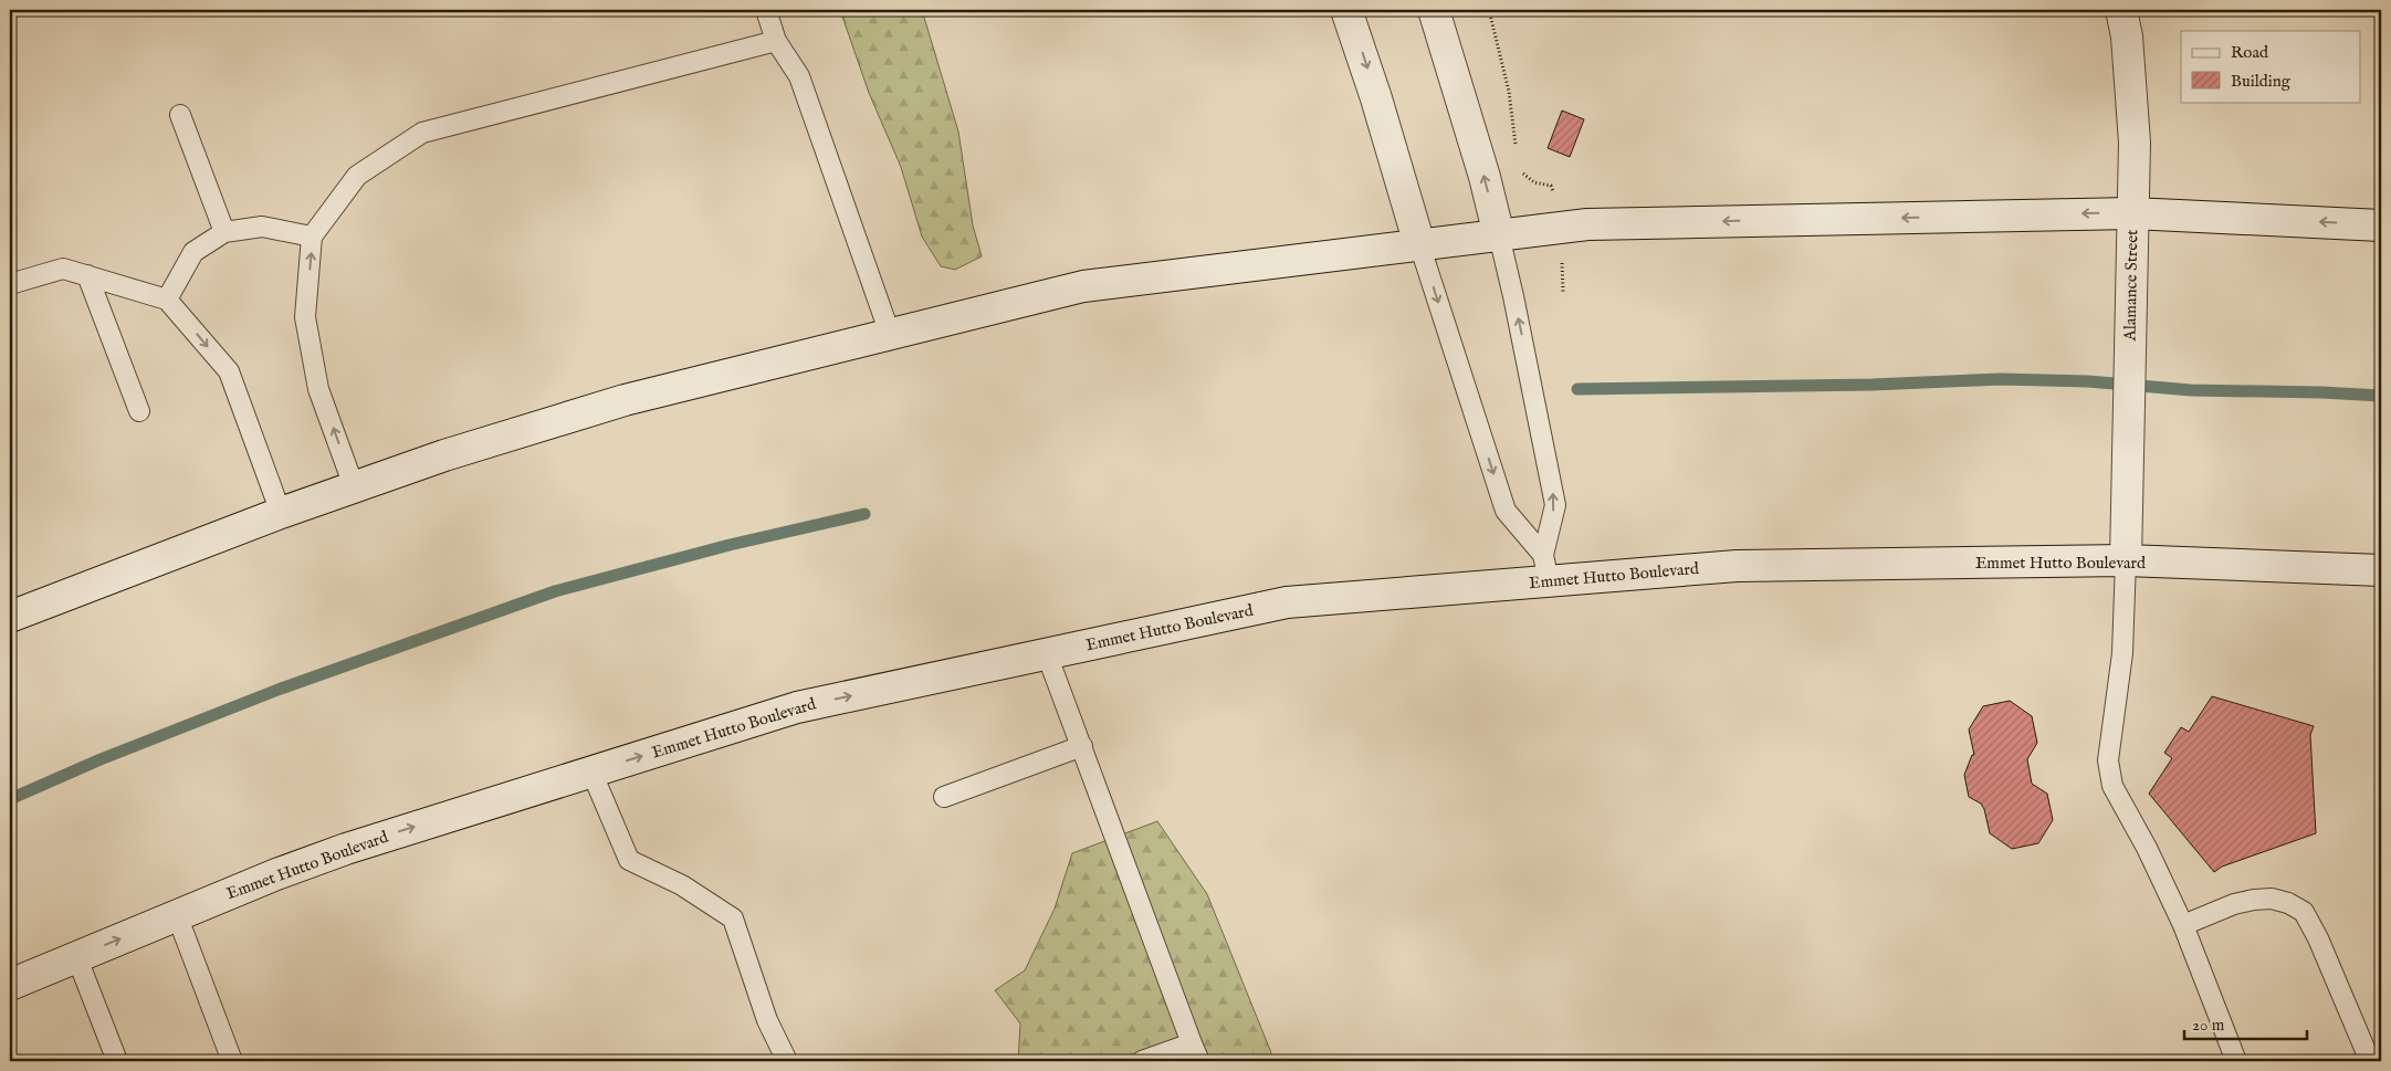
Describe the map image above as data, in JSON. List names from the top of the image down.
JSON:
{
  "streets": {
    "street": ["Alamance Street", "Emmet Hutto Boulevard"]
  },
  "crossings": [
    ["Alamance Street", "Emmet Hutto Boulevard"]
  ],
  "one_way": ["Emmet Hutto Boulevard"],
  "legend": ["Road", "Building"],
  "scale_bar": "20 m"
}
